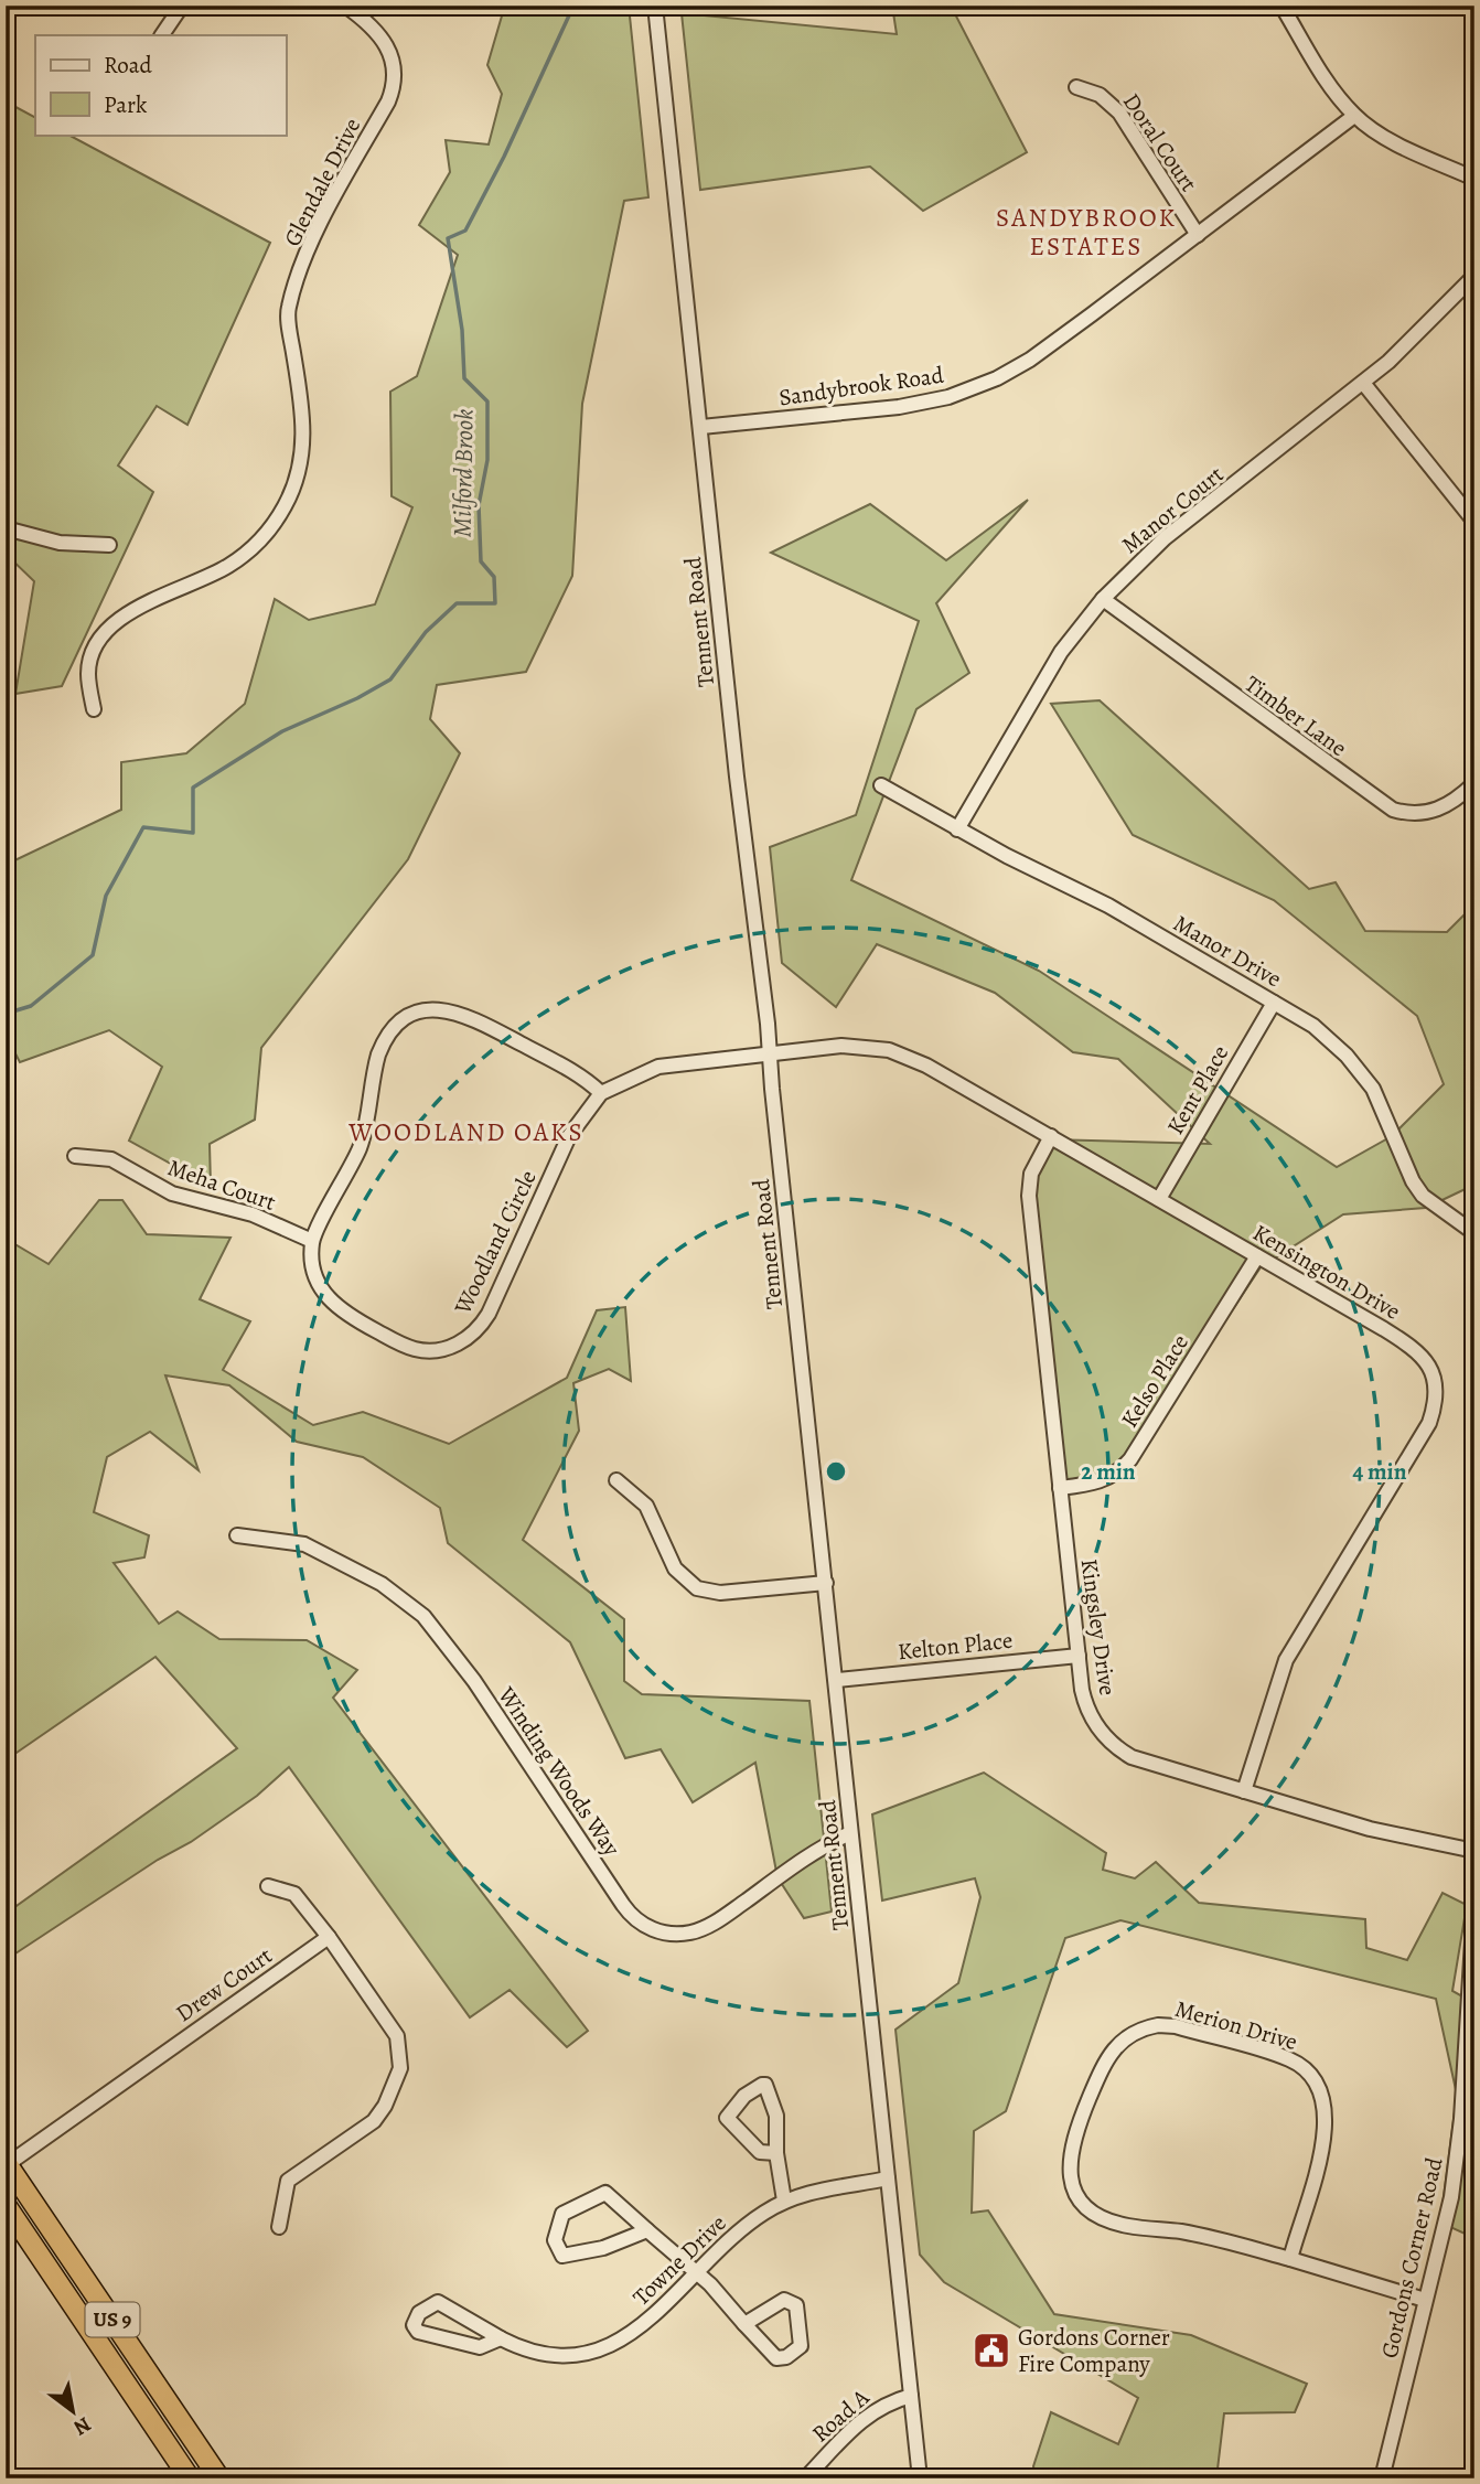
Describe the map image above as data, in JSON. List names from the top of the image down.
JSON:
{
  "streets": {
    "highway": ["US 9"],
    "street": [
      "Doral Court",
      "Glendale Drive",
      "Sandybrook Road",
      "Manor Court",
      "Tennent Road",
      "Timber Lane",
      "Manor Drive",
      "Kent Place",
      "Meha Court",
      "Woodland Circle",
      "Kensington Drive",
      "Kelso Place",
      "Kingsley Drive",
      "Kelton Place",
      "Winding Woods Way",
      "Drew Court",
      "Merion Drive",
      "Gordons Corner Road",
      "Towne Drive",
      "Road A"
    ]
  },
  "crossings": [
    ["Doral Court", "Sandybrook Road"],
    ["Sandybrook Road", "Tennent Road"],
    ["Manor Court", "Timber Lane"],
    ["Manor Court", "Manor Drive"],
    ["Tennent Road", "Woodland Circle"],
    ["Tennent Road", "Kensington Drive"],
    ["Tennent Road", "Kelton Place"],
    ["Tennent Road", "Winding Woods Way"],
    ["Tennent Road", "Towne Drive"],
    ["Tennent Road", "Road A"],
    ["Manor Drive", "Kent Place"],
    ["Kent Place", "Kensington Drive"],
    ["Meha Court", "Woodland Circle"],
    ["Woodland Circle", "Kensington Drive"],
    ["Kensington Drive", "Kelso Place"],
    ["Kensington Drive", "Kingsley Drive"],
    ["Kelso Place", "Kingsley Drive"],
    ["Kingsley Drive", "Kelton Place"],
    ["Drew Court", "US 9"],
    ["Merion Drive", "Gordons Corner Road"]
  ],
  "districts": ["SANDYBROOK ESTATES", "WOODLAND OAKS"],
  "water": ["Milford Brook"],
  "places": {
    "public building": ["Gordons Corner Fire Company"]
  },
  "legend": ["Road", "Park"],
  "north": "bottom right",
  "rings": ["2 min", "4 min"]
}
